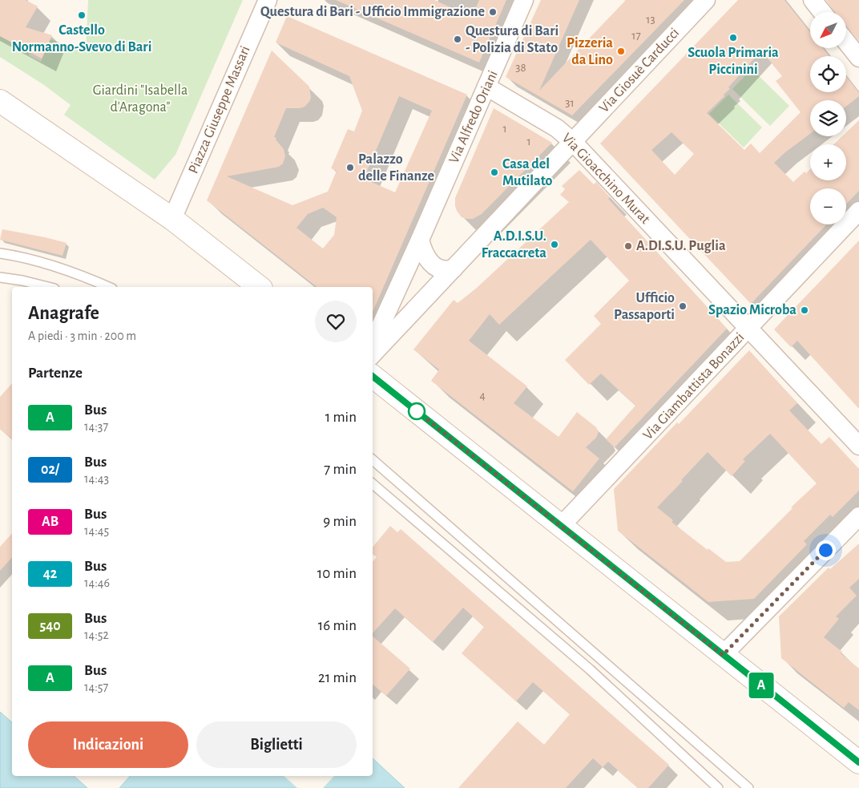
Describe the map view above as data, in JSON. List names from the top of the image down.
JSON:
{
  "streets": {
    "street": [
      "Via Giosuè Carducci",
      "Piazza Giuseppe Massari",
      "Via Alfredo Oriani",
      "Via Gioacchino Murat",
      "Via Giambattista Bonazzi"
    ]
  },
  "crossings": [
    ["Via Giosuè Carducci", "Via Gioacchino Murat"],
    ["Via Alfredo Oriani", "Via Gioacchino Murat"],
    ["Via Gioacchino Murat", "Via Giambattista Bonazzi"]
  ],
  "parks": ["Giardini \"Isabella d'Aragona\""],
  "places": [
    "Questura di Bari - Ufficio Immigrazione",
    "Castello Normanno-Svevo di Bari",
    "Scuola Primaria Piccinini",
    "Questura di Bari - Polizia di Stato",
    "Pizzeria da Lino",
    "Palazzo delle Finanze",
    "Casa del Mutilato",
    "A.D.I.S.U. Fraccacreta",
    "A.DI.S.U. Puglia",
    "Ufficio Passaporti",
    "Spazio Microba"
  ],
  "lines": ["bus line A"],
  "house_numbers": [
    "13",
    "17",
    "38",
    "31",
    "1",
    "1",
    "4"
  ],
  "north": "bottom left",
  "page": {
    "on_map": "A",
    "map_buttons": ["+", "−"],
    "heading": [
      ["Anagrafe", "A piedi · 3 min · 200 m"],
      "Partenze"
    ],
    "list": [
      {
        "mark": "A",
        "name": "Bus",
        "note": "14:37",
        "value": "1 min"
      },
      {
        "mark": "02/",
        "name": "Bus",
        "note": "14:43",
        "value": "7 min"
      },
      {
        "mark": "AB",
        "name": "Bus",
        "note": "14:45",
        "value": "9 min"
      },
      {
        "mark": "42",
        "name": "Bus",
        "note": "14:46",
        "value": "10 min"
      },
      {
        "mark": "540",
        "name": "Bus",
        "note": "14:52",
        "value": "16 min"
      },
      {
        "mark": "A",
        "name": "Bus",
        "note": "14:57",
        "value": "21 min"
      }
    ],
    "buttons": ["Indicazioni", "Biglietti"]
  }
}
